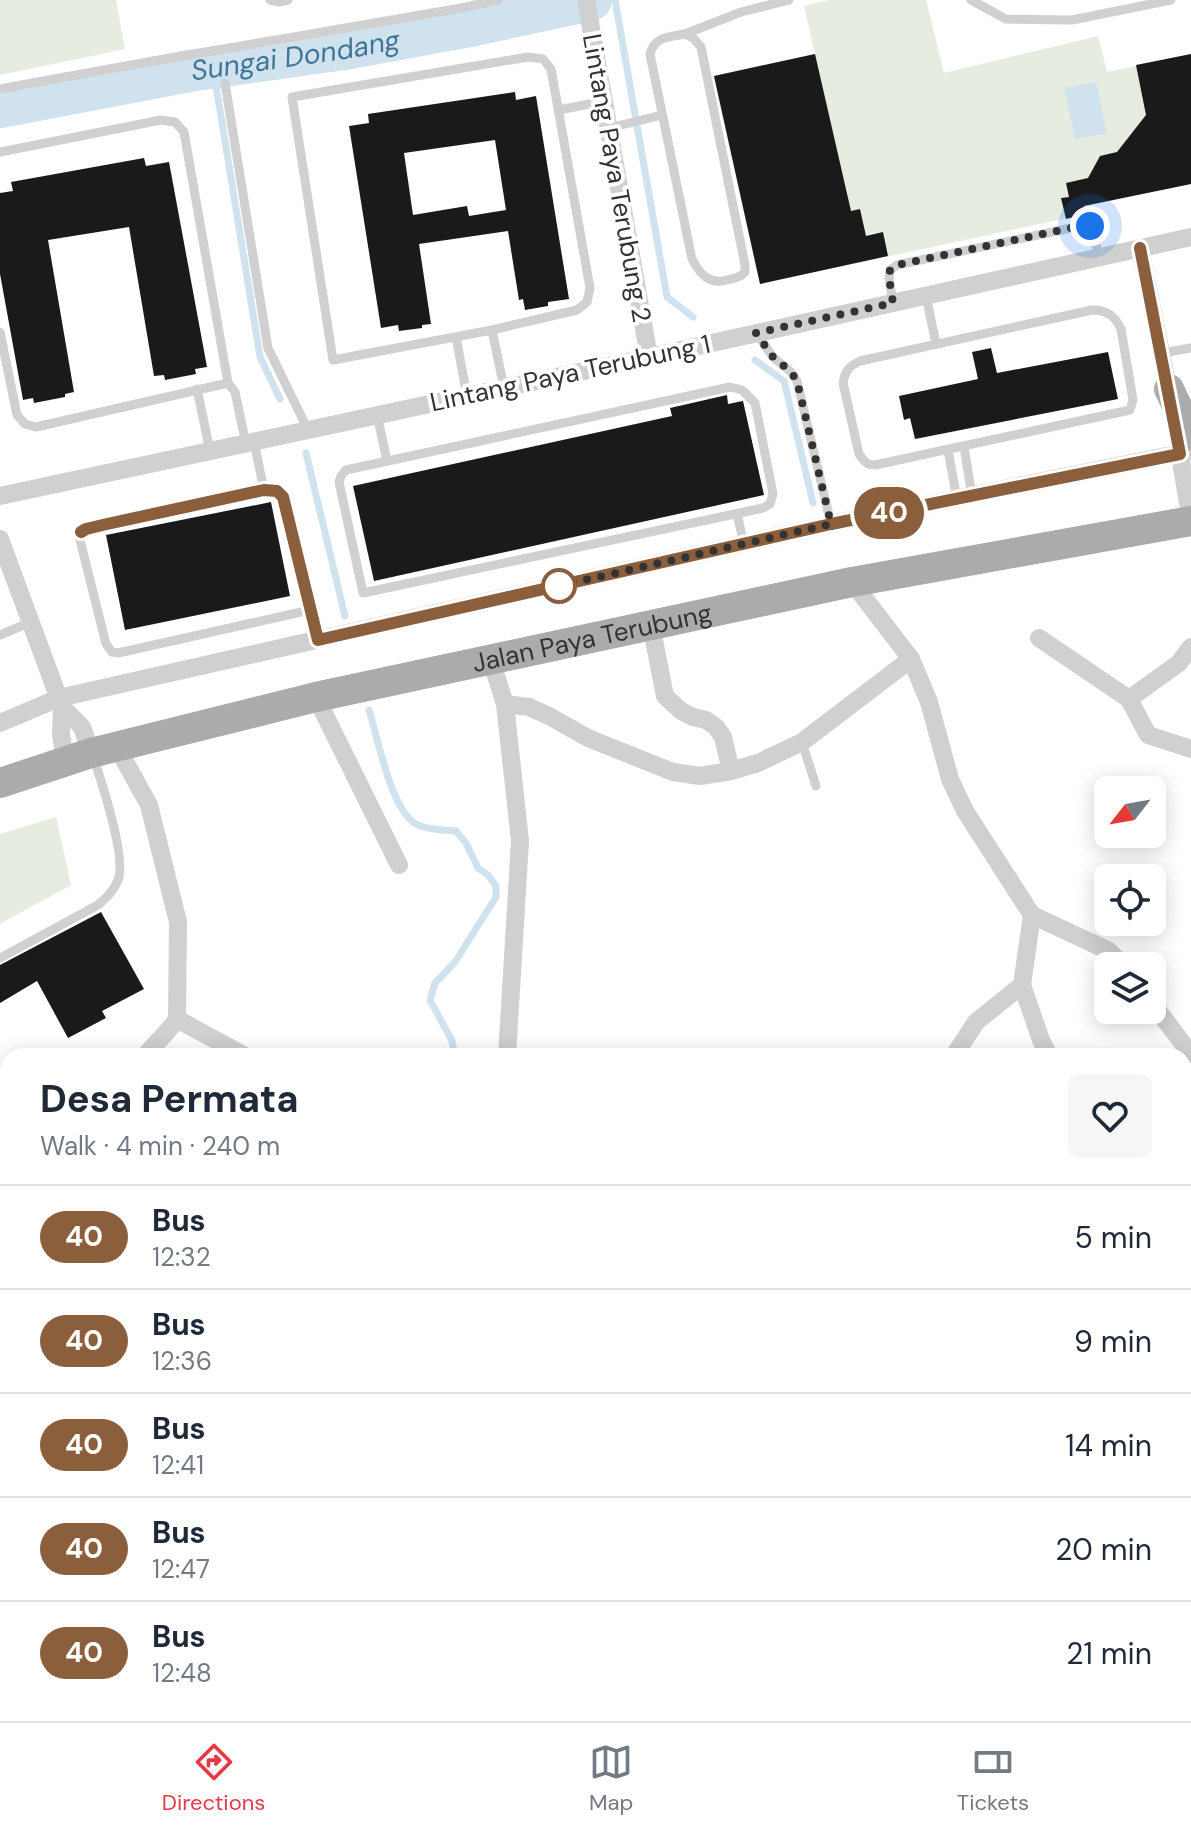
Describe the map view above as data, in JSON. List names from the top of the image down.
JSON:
{
  "streets": {
    "main road": ["Jalan Paya Terubung"],
    "street": ["Lintang Paya Terubung 2", "Lintang Paya Terubung 1"]
  },
  "crossings": [
    ["Lintang Paya Terubung 2", "Lintang Paya Terubung 1"]
  ],
  "water": ["Sungai Dondang"],
  "lines": ["bus line 40"],
  "north": "bottom left",
  "page": {
    "on_map": "40",
    "heading": ["Desa Permata", "Walk · 4 min · 240 m"],
    "list": [
      {
        "mark": "40",
        "name": "Bus",
        "note": "12:32",
        "value": "5 min"
      },
      {
        "mark": "40",
        "name": "Bus",
        "note": "12:36",
        "value": "9 min"
      },
      {
        "mark": "40",
        "name": "Bus",
        "note": "12:41",
        "value": "14 min"
      },
      {
        "mark": "40",
        "name": "Bus",
        "note": "12:47",
        "value": "20 min"
      },
      {
        "mark": "40",
        "name": "Bus",
        "note": "12:48",
        "value": "21 min"
      }
    ],
    "tabs": ["Directions", "Map", "Tickets"]
  }
}
